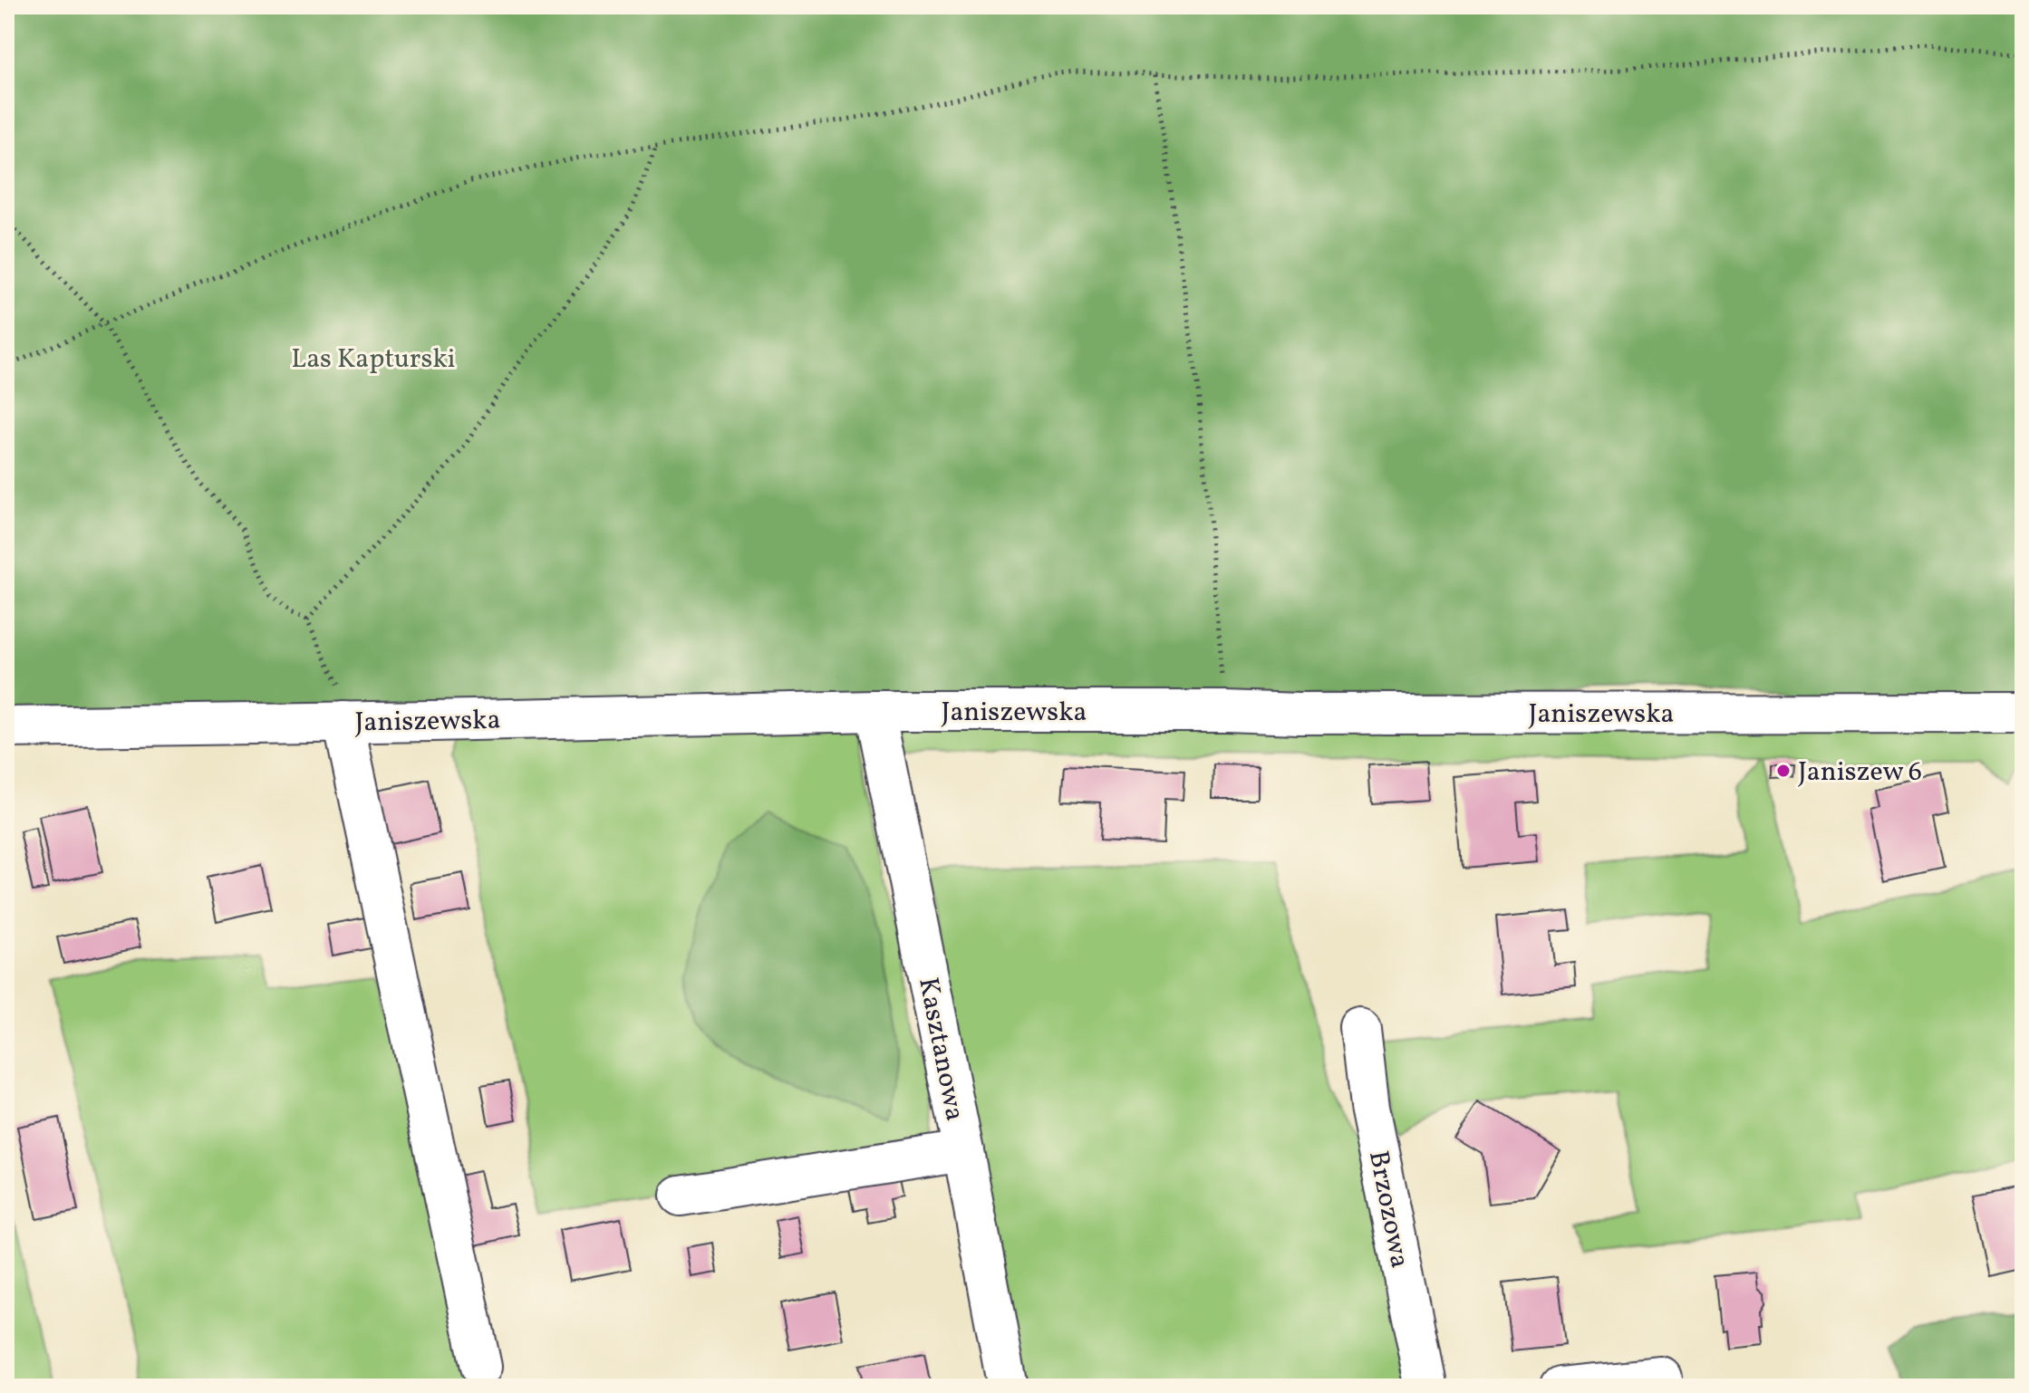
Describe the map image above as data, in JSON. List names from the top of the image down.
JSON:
{
  "streets": {
    "street": ["Janiszewska", "Kasztanowa", "Brzozowa"]
  },
  "crossings": [
    ["Janiszewska", "Kasztanowa"]
  ],
  "parks": ["Las Kapturski"],
  "places": ["Janiszew 6"]
}
